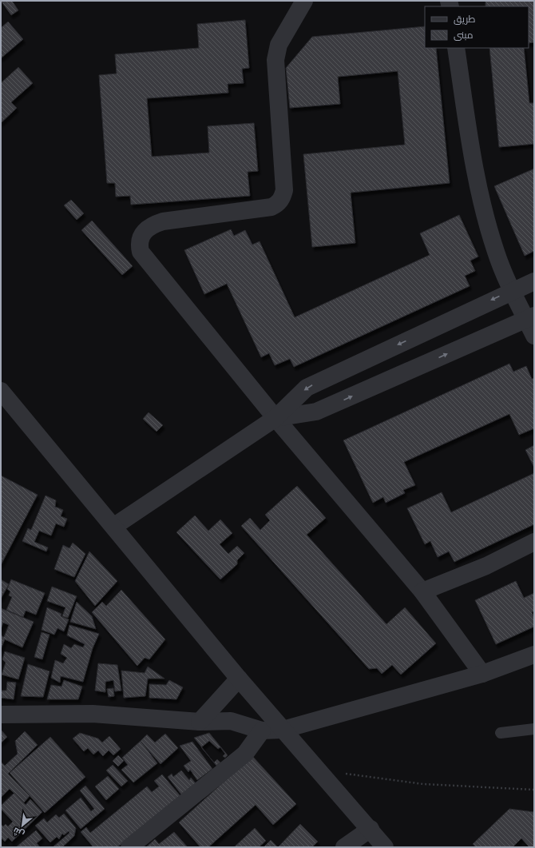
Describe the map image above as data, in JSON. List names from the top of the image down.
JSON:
{
  "legend": ["طريق", "مبنى"],
  "north": "bottom left"
}
